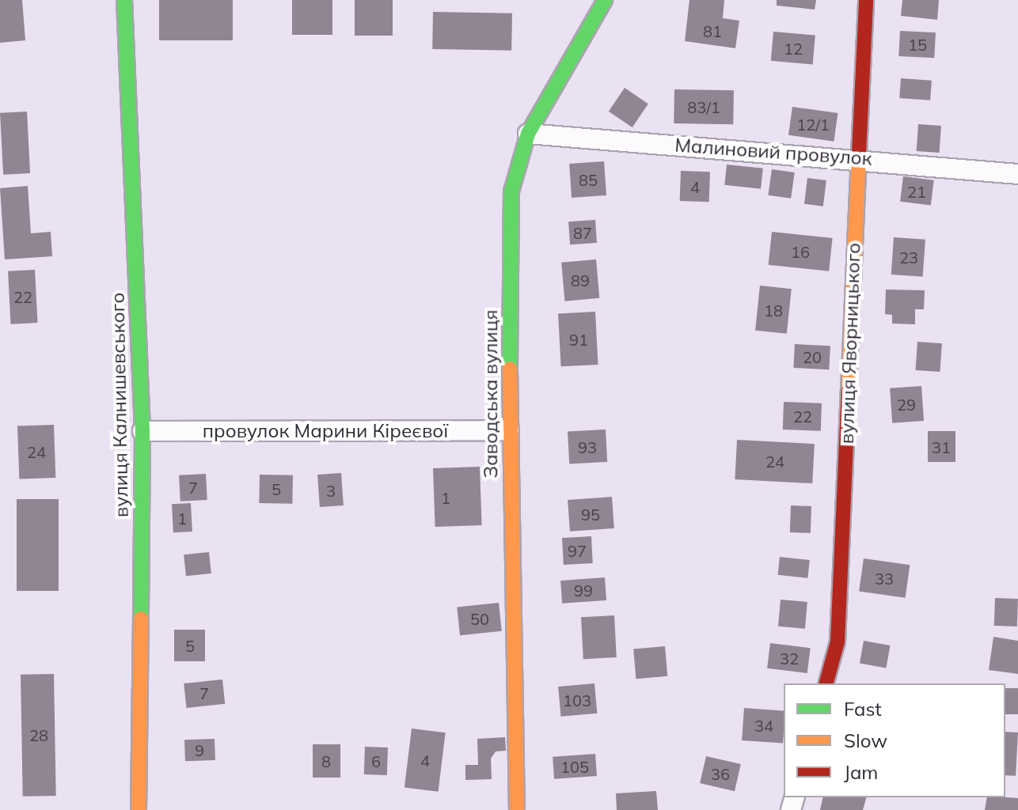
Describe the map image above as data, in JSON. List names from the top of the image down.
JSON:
{
  "streets": {
    "street": [
      "Малиновий провулок",
      "вулиця Яворницького",
      "Заводська вулиця",
      "вулиця Калнишевського",
      "провулок Марини Кіреєвої"
    ]
  },
  "crossings": [
    ["Малиновий провулок", "вулиця Яворницького"],
    ["Малиновий провулок", "Заводська вулиця"],
    ["Заводська вулиця", "провулок Марини Кіреєвої"],
    ["вулиця Калнишевського", "провулок Марини Кіреєвої"]
  ],
  "house_numbers": [
    "81",
    "15",
    "12",
    "83/1",
    "12/1",
    "85",
    "4",
    "21",
    "87",
    "16",
    "23",
    "89",
    "22",
    "18",
    "91",
    "20",
    "29",
    "22",
    "93",
    "31",
    "24",
    "24",
    "7",
    "5",
    "3",
    "1",
    "95",
    "1",
    "97",
    "33",
    "99",
    "50",
    "5",
    "32",
    "7",
    "103",
    "34",
    "28",
    "9",
    "4",
    "8",
    "6",
    "105",
    "36"
  ],
  "legend": ["Fast", "Slow", "Jam"]
}
